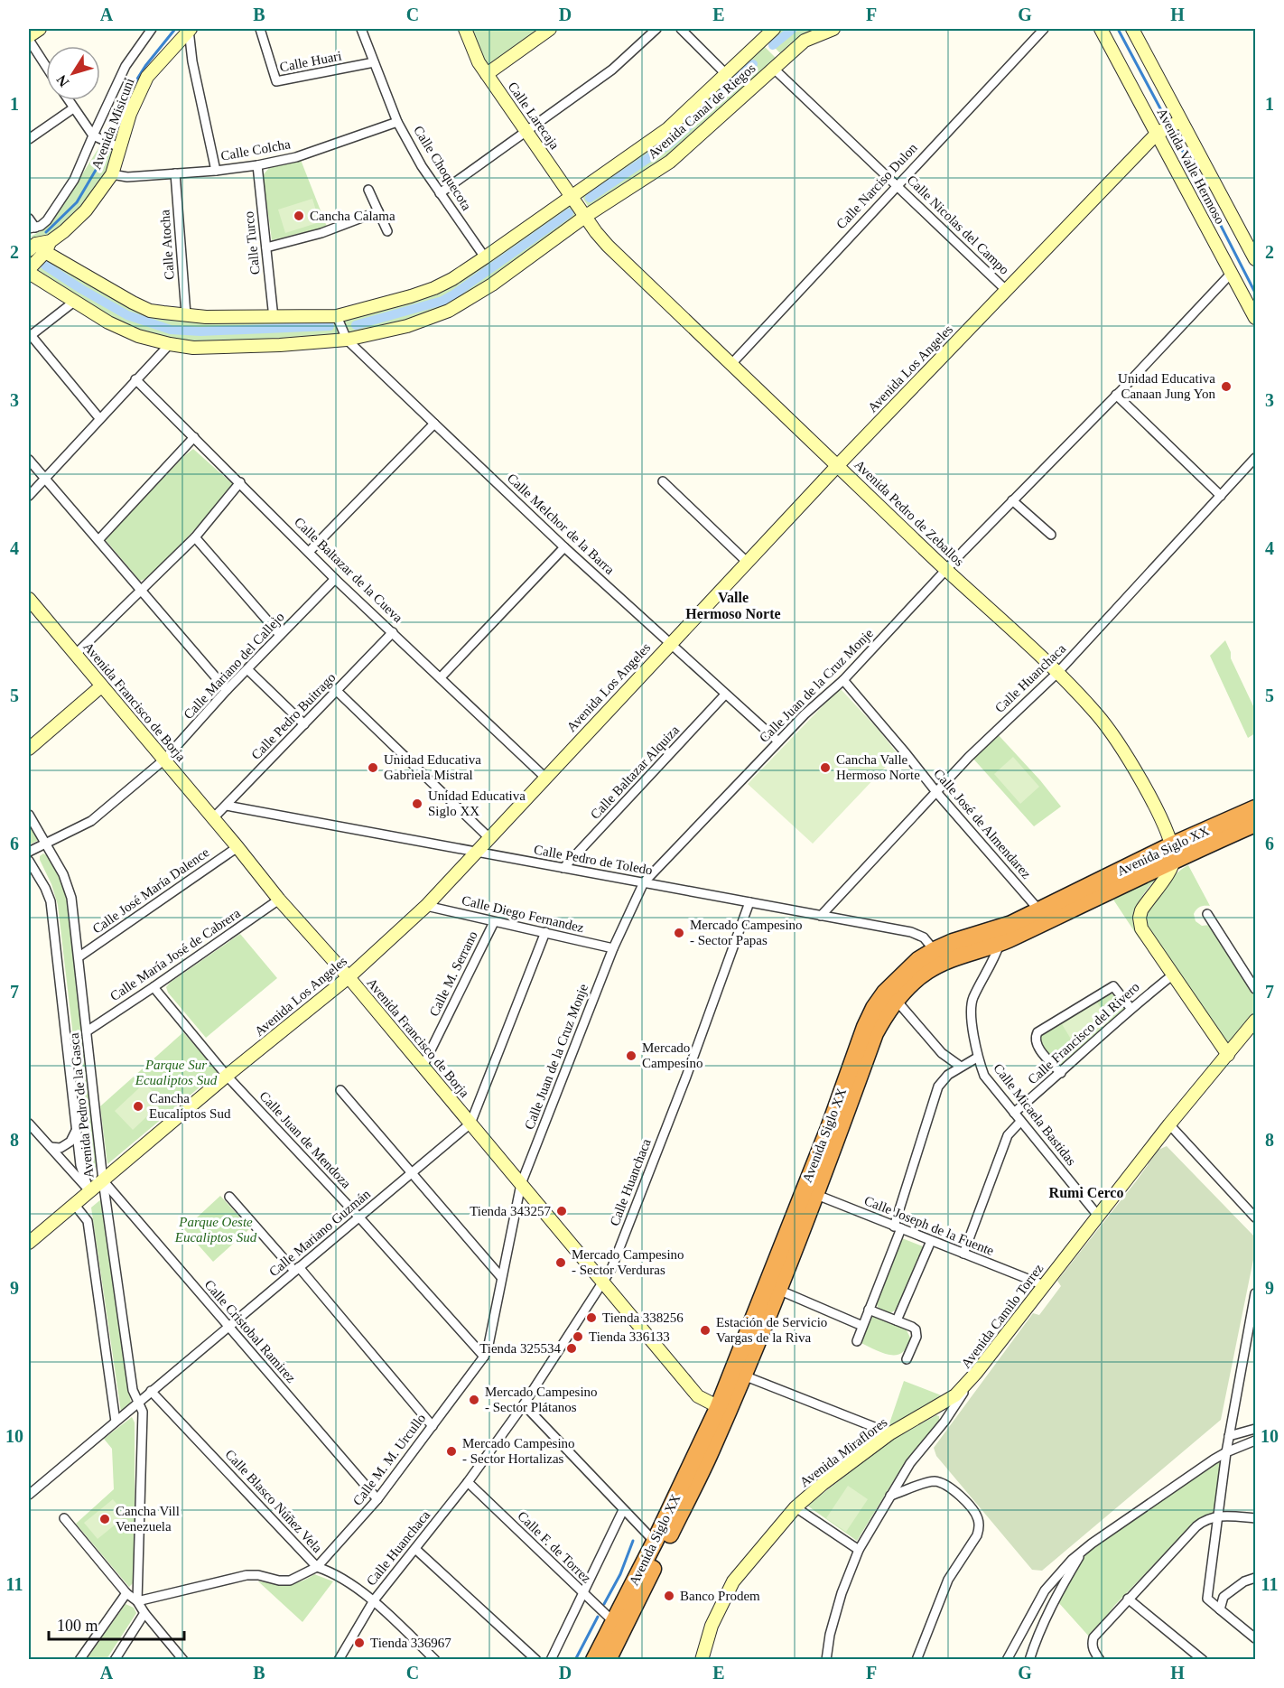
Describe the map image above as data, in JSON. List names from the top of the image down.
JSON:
{
  "streets": {
    "highway": ["Avenida Siglo XX"],
    "street": [
      "Calle Huari",
      "Avenida Canal de Riegos",
      "Calle Larecaja",
      "Avenida Misicuni",
      "Calle Colcha",
      "Avenida Valle Hermoso",
      "Calle Choquecota",
      "Calle Narciso Dulon",
      "Calle Nicolas del Campo",
      "Calle Turco",
      "Calle Atocha",
      "Avenida Los Angeles",
      "Avenida Pedro de Zeballos",
      "Calle Melchor de la Barra",
      "Calle Baltazar de la Cueva",
      "Calle Mariano del Callejo",
      "Calle Huanchaca",
      "Calle Juan de la Cruz Monje",
      "Avenida Francisco de Borja",
      "Calle Pedro Buitrago",
      "Calle Baltazar Alquiza",
      "Calle José de Almendarez",
      "Calle Pedro de Toledo",
      "Calle José María Dalence",
      "Calle Diego Fernandez",
      "Calle María José de Cabrera",
      "Calle M. Serrano",
      "Calle Francisco del Rivero",
      "Avenida Pedro de la Gasca",
      "Calle Micaela Bastidas",
      "Calle Juan de Mendoza",
      "Calle Joseph de la Fuente",
      "Calle Mariano Guzmán",
      "Avenida Camilo Torrez",
      "Calle Cristobal Ramirez",
      "Avenida Miraflores",
      "Calle M. M. Urcullo",
      "Calle Blasco Núñez Vela",
      "Calle F. de Torrez"
    ]
  },
  "crossings": [
    ["Calle Huari", "Calle Choquecota"],
    ["Avenida Canal de Riegos", "Calle Larecaja"],
    ["Avenida Canal de Riegos", "Avenida Misicuni"],
    ["Avenida Canal de Riegos", "Calle Choquecota"],
    ["Avenida Canal de Riegos", "Calle Nicolas del Campo"],
    ["Avenida Canal de Riegos", "Calle Turco"],
    ["Avenida Canal de Riegos", "Calle Atocha"],
    ["Avenida Canal de Riegos", "Avenida Pedro de Zeballos"],
    ["Avenida Canal de Riegos", "Calle Melchor de la Barra"],
    ["Calle Larecaja", "Avenida Pedro de Zeballos"],
    ["Avenida Misicuni", "Calle Colcha"],
    ["Calle Colcha", "Calle Choquecota"],
    ["Calle Colcha", "Calle Turco"],
    ["Calle Colcha", "Calle Atocha"],
    ["Avenida Valle Hermoso", "Avenida Los Angeles"],
    ["Avenida Valle Hermoso", "Calle Juan de la Cruz Monje"],
    ["Calle Narciso Dulon", "Calle Nicolas del Campo"],
    ["Calle Narciso Dulon", "Avenida Pedro de Zeballos"],
    ["Calle Nicolas del Campo", "Avenida Los Angeles"],
    ["Avenida Los Angeles", "Avenida Pedro de Zeballos"],
    ["Avenida Los Angeles", "Calle Melchor de la Barra"],
    ["Avenida Los Angeles", "Calle Baltazar de la Cueva"],
    ["Avenida Los Angeles", "Avenida Francisco de Borja"],
    ["Avenida Los Angeles", "Calle Pedro de Toledo"],
    ["Avenida Los Angeles", "Calle Diego Fernandez"],
    ["Avenida Los Angeles", "Avenida Pedro de la Gasca"],
    ["Avenida Los Angeles", "Calle Juan de Mendoza"],
    ["Avenida Los Angeles", "Calle Cristobal Ramirez"],
    ["Avenida Pedro de Zeballos", "Calle Huanchaca"],
    ["Avenida Pedro de Zeballos", "Calle Juan de la Cruz Monje"],
    ["Avenida Pedro de Zeballos", "Avenida Siglo XX"],
    ["Calle Melchor de la Barra", "Calle Juan de la Cruz Monje"],
    ["Calle Melchor de la Barra", "Calle Baltazar Alquiza"],
    ["Calle Baltazar de la Cueva", "Calle Mariano del Callejo"],
    ["Calle Baltazar de la Cueva", "Calle Pedro Buitrago"],
    ["Calle Mariano del Callejo", "Avenida Francisco de Borja"],
    ["Calle Mariano del Callejo", "Avenida Pedro de la Gasca"],
    ["Calle Huanchaca", "Avenida Francisco de Borja"],
    ["Calle Huanchaca", "Calle José de Almendarez"],
    ["Calle Huanchaca", "Calle Pedro de Toledo"],
    ["Calle Huanchaca", "Calle Blasco Núñez Vela"],
    ["Calle Huanchaca", "Calle F. de Torrez"],
    ["Calle Juan de la Cruz Monje", "Avenida Francisco de Borja"],
    ["Calle Juan de la Cruz Monje", "Calle José de Almendarez"],
    ["Calle Juan de la Cruz Monje", "Calle Pedro de Toledo"],
    ["Calle Juan de la Cruz Monje", "Calle Diego Fernandez"],
    ["Calle Juan de la Cruz Monje", "Calle M. M. Urcullo"],
    ["Avenida Francisco de Borja", "Calle Pedro Buitrago"],
    ["Avenida Francisco de Borja", "Avenida Siglo XX"],
    ["Avenida Francisco de Borja", "Calle José María Dalence"],
    ["Avenida Francisco de Borja", "Calle María José de Cabrera"],
    ["Avenida Francisco de Borja", "Calle M. Serrano"],
    ["Avenida Francisco de Borja", "Calle Mariano Guzmán"],
    ["Avenida Francisco de Borja", "Calle M. M. Urcullo"],
    ["Calle Pedro Buitrago", "Calle Pedro de Toledo"],
    ["Calle Baltazar Alquiza", "Calle Pedro de Toledo"],
    ["Calle José de Almendarez", "Avenida Siglo XX"],
    ["Avenida Siglo XX", "Calle Pedro de Toledo"],
    ["Avenida Siglo XX", "Calle Micaela Bastidas"],
    ["Avenida Siglo XX", "Calle Joseph de la Fuente"],
    ["Avenida Siglo XX", "Calle F. de Torrez"],
    ["Calle José María Dalence", "Avenida Pedro de la Gasca"],
    ["Calle Diego Fernandez", "Calle M. Serrano"],
    ["Calle Diego Fernandez", "Calle Mariano Guzmán"],
    ["Calle María José de Cabrera", "Avenida Pedro de la Gasca"],
    ["Calle María José de Cabrera", "Calle Juan de Mendoza"],
    ["Calle Francisco del Rivero", "Calle Micaela Bastidas"],
    ["Avenida Pedro de la Gasca", "Calle Mariano Guzmán"],
    ["Avenida Pedro de la Gasca", "Calle Cristobal Ramirez"],
    ["Avenida Pedro de la Gasca", "Calle M. M. Urcullo"],
    ["Calle Micaela Bastidas", "Avenida Camilo Torrez"],
    ["Calle Juan de Mendoza", "Calle Mariano Guzmán"],
    ["Calle Juan de Mendoza", "Calle M. M. Urcullo"],
    ["Calle Joseph de la Fuente", "Avenida Camilo Torrez"],
    ["Calle Mariano Guzmán", "Calle Cristobal Ramirez"],
    ["Calle Mariano Guzmán", "Calle Blasco Núñez Vela"],
    ["Avenida Camilo Torrez", "Avenida Miraflores"],
    ["Calle Cristobal Ramirez", "Calle M. M. Urcullo"],
    ["Calle M. M. Urcullo", "Calle Blasco Núñez Vela"]
  ],
  "districts": ["Valle Hermoso Norte", "Rumi Cerco"],
  "parks": ["Parque Sur Ecualiptos Sud", "Parque Oeste Eucaliptos Sud"],
  "places": [
    "Cancha Calama",
    "Unidad Educativa Canaan Jung Yon",
    "Unidad Educativa Gabriela Mistral",
    "Cancha Valle Hermoso Norte",
    "Unidad Educativa Siglo XX",
    "Mercado Campesino - Sector Papas",
    "Mercado Campesino",
    "Cancha Eucaliptos Sud",
    "Tienda 343257",
    "Mercado Campesino - Sector Verduras",
    "Tienda 338256",
    "Estación de Servicio Vargas de la Riva",
    "Tienda 336133",
    "Tienda 325534",
    "Mercado Campesino - Sector Plátanos",
    "Mercado Campesino - Sector Hortalizas",
    "Cancha Vill Venezuela",
    "Banco Prodem",
    "Tienda 336967"
  ],
  "scale_bar": "100 m",
  "north": "bottom left",
  "grid": {
    "columns": [
      "A",
      "B",
      "C",
      "D",
      "E",
      "F",
      "G",
      "H"
    ],
    "rows": [
      "1",
      "2",
      "3",
      "4",
      "5",
      "6",
      "7",
      "8",
      "9",
      "10",
      "11"
    ]
  }
}
